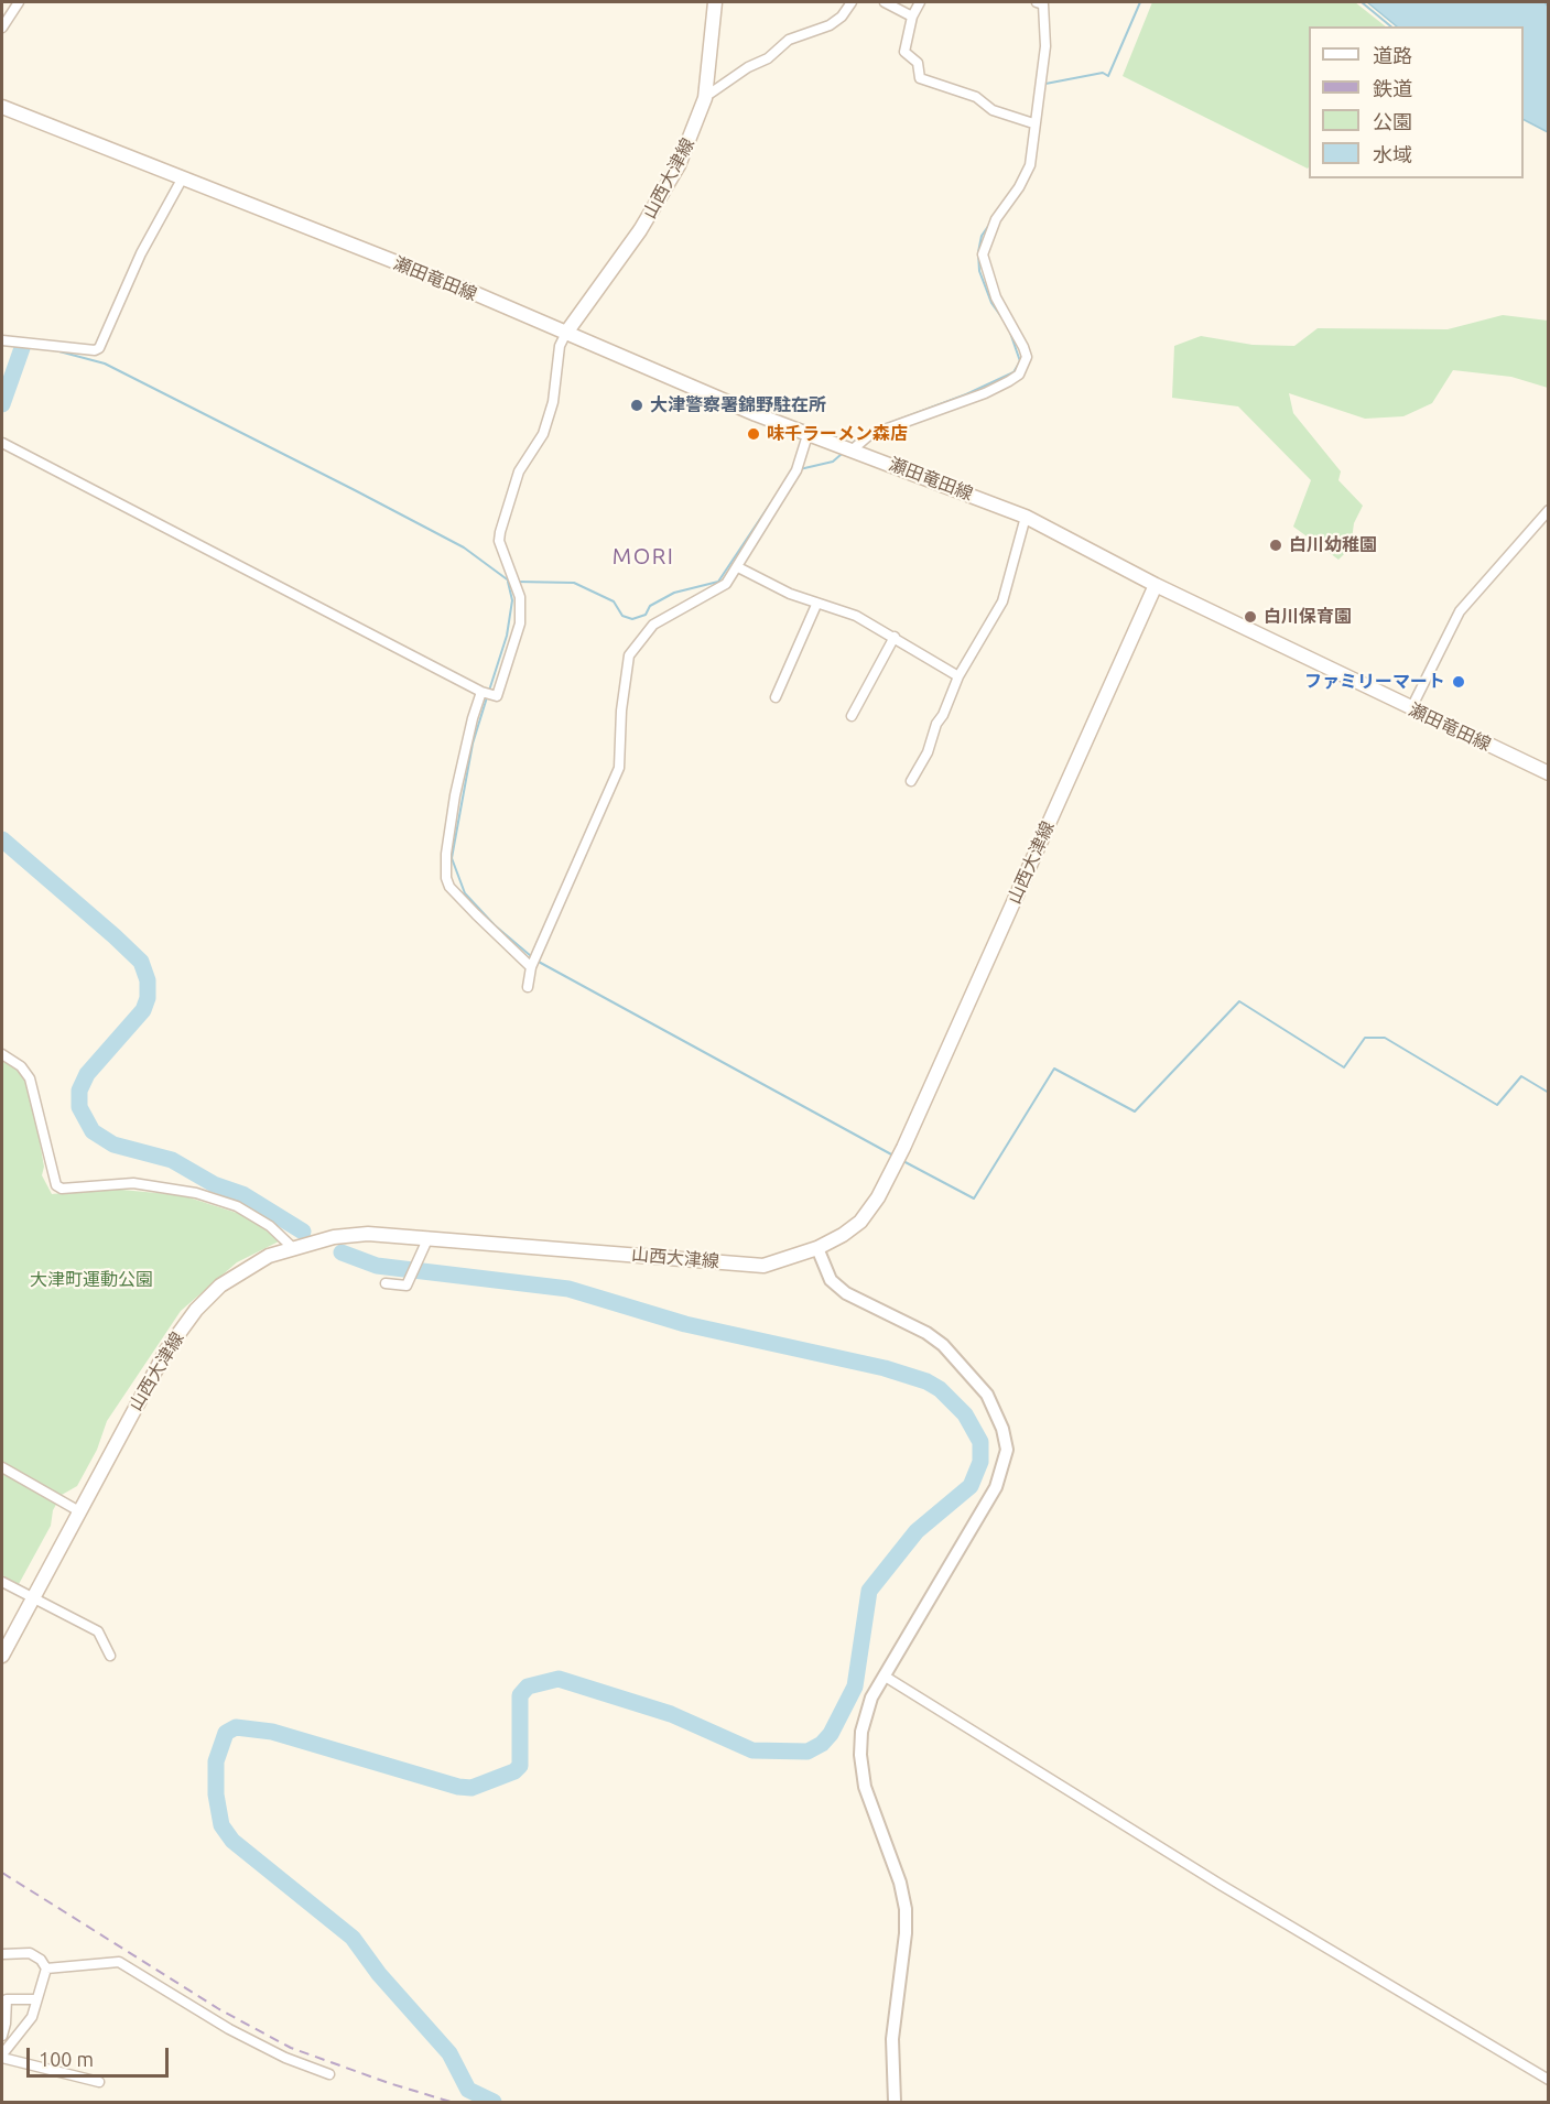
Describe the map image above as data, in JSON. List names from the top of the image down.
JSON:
{
  "streets": {
    "main road": ["山西大津線", "瀬田竜田線"]
  },
  "crossings": [
    ["山西大津線", "瀬田竜田線"]
  ],
  "districts": ["MORI"],
  "parks": ["大津町運動公園"],
  "places": [
    "大津警察署錦野駐在所",
    "味千ラーメン森店",
    "白川幼稚園",
    "白川保育園",
    "ファミリーマート"
  ],
  "legend": [
    "道路",
    "鉄道",
    "公園",
    "水域"
  ],
  "scale_bar": "100 m"
}
